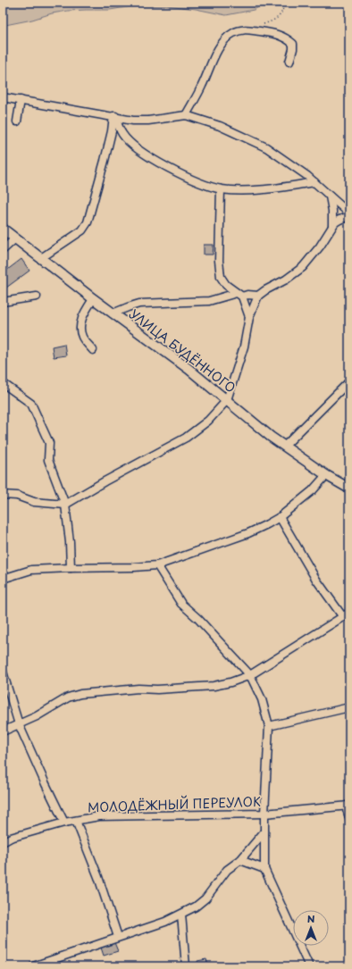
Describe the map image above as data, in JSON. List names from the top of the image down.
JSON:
{
  "streets": {
    "main road": ["УЛИЦА БУДЁННОГО"],
    "street": ["МОЛОДЁЖНЫЙ ПЕРЕУЛОК"]
  },
  "north": "top"
}
